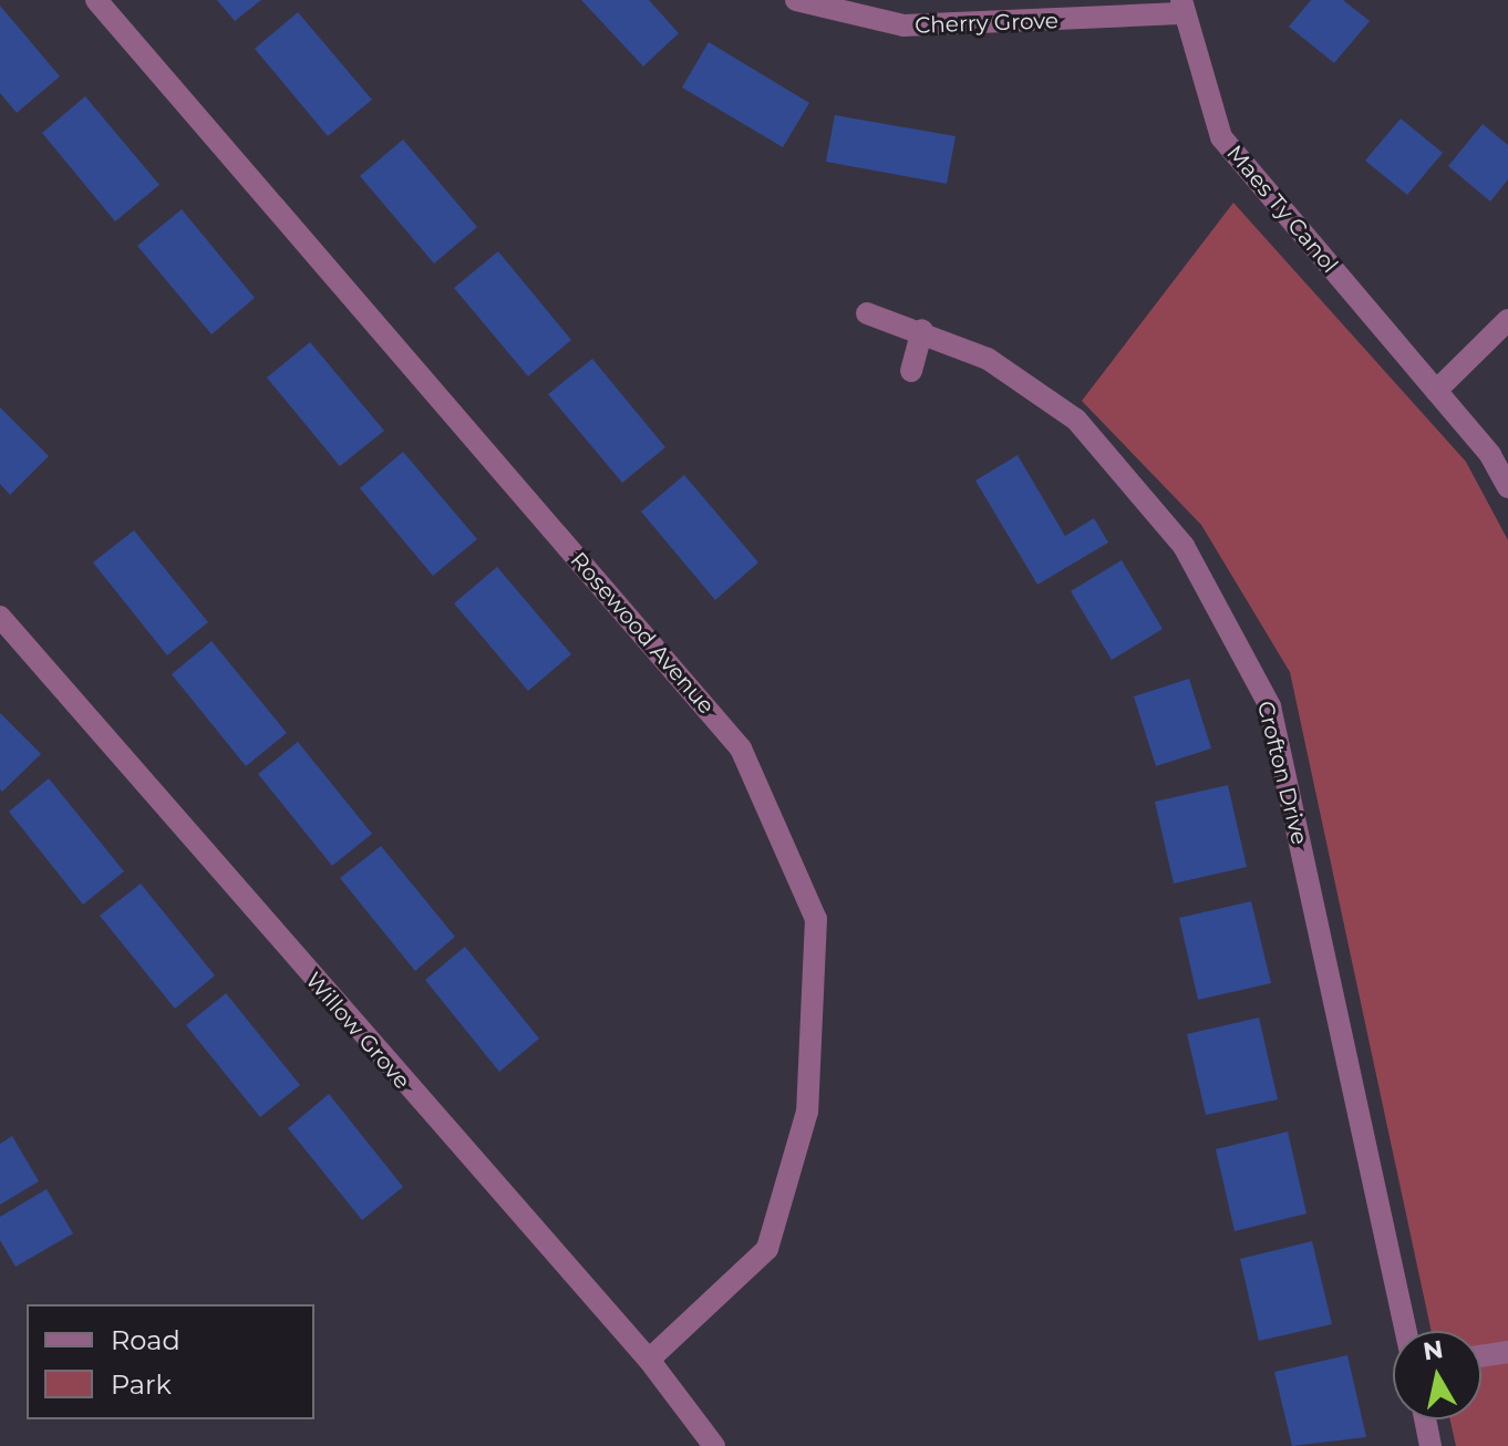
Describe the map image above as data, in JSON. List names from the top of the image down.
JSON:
{
  "streets": {
    "street": [
      "Cherry Grove",
      "Maes Ty Canol",
      "Rosewood Avenue",
      "Crofton Drive",
      "Willow Grove"
    ]
  },
  "crossings": [
    ["Cherry Grove", "Maes Ty Canol"],
    ["Rosewood Avenue", "Willow Grove"]
  ],
  "legend": ["Road", "Park"],
  "north": "top"
}
